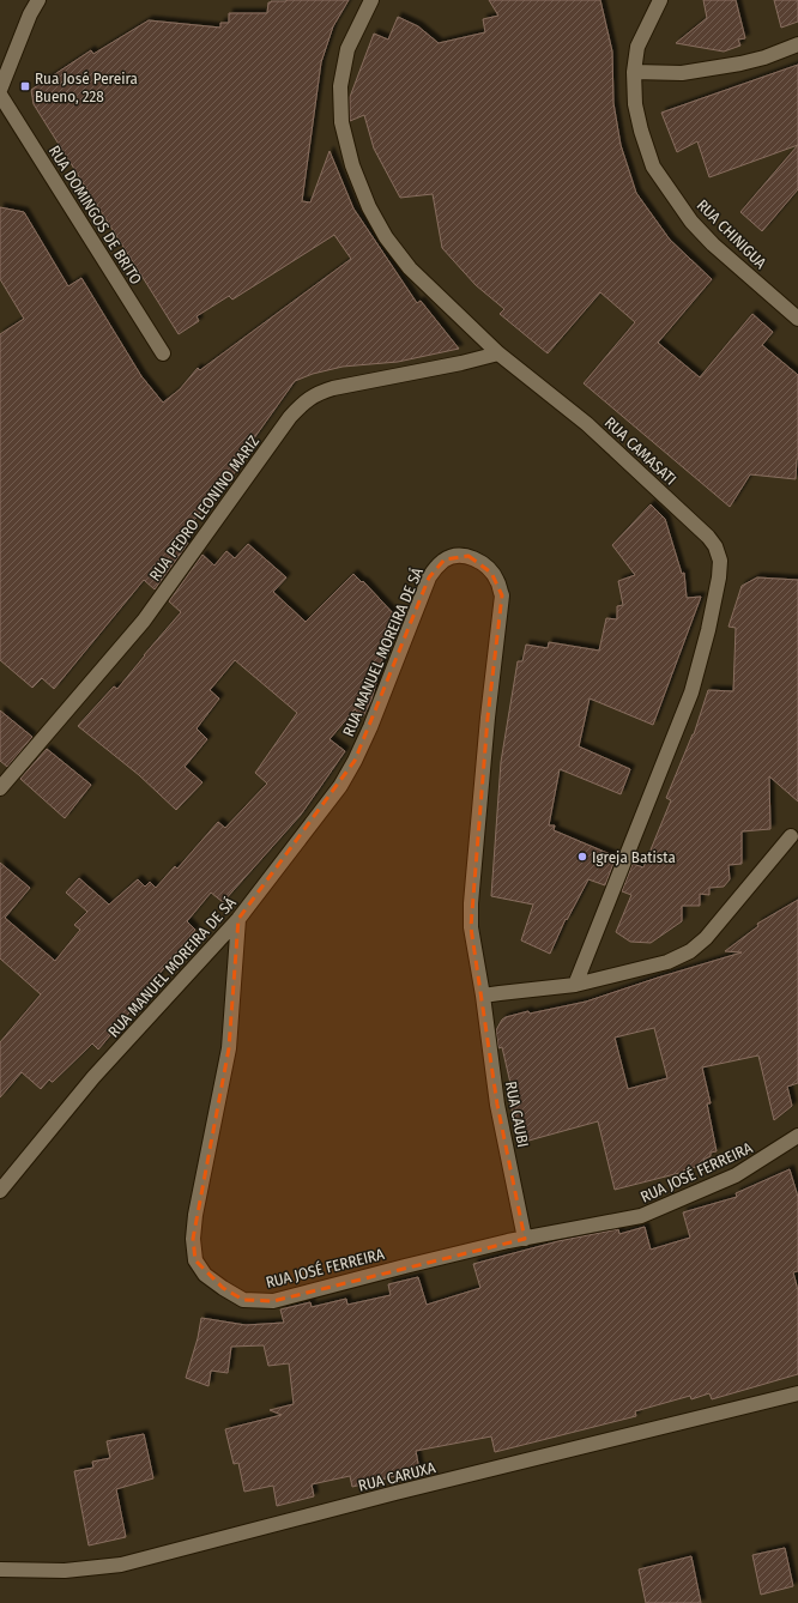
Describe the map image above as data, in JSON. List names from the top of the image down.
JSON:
{
  "streets": {
    "street": [
      "RUA DOMINGOS DE BRITO",
      "RUA CHINIGUA",
      "RUA CAMASATI",
      "RUA PEDRO LEONINO MARIZ",
      "RUA MANUEL MOREIRA DE SÁ",
      "RUA CAUBI",
      "RUA JOSÉ FERREIRA",
      "RUA CARUXA"
    ]
  },
  "crossings": [
    ["RUA CAMASATI", "RUA PEDRO LEONINO MARIZ"],
    ["RUA MANUEL MOREIRA DE SÁ", "RUA CAUBI"],
    ["RUA MANUEL MOREIRA DE SÁ", "RUA JOSÉ FERREIRA"],
    ["RUA CAUBI", "RUA JOSÉ FERREIRA"]
  ],
  "places": {
    "transit": ["Rua José Pereira Bueno, 228"],
    "other": ["Igreja Batista"]
  }
}
